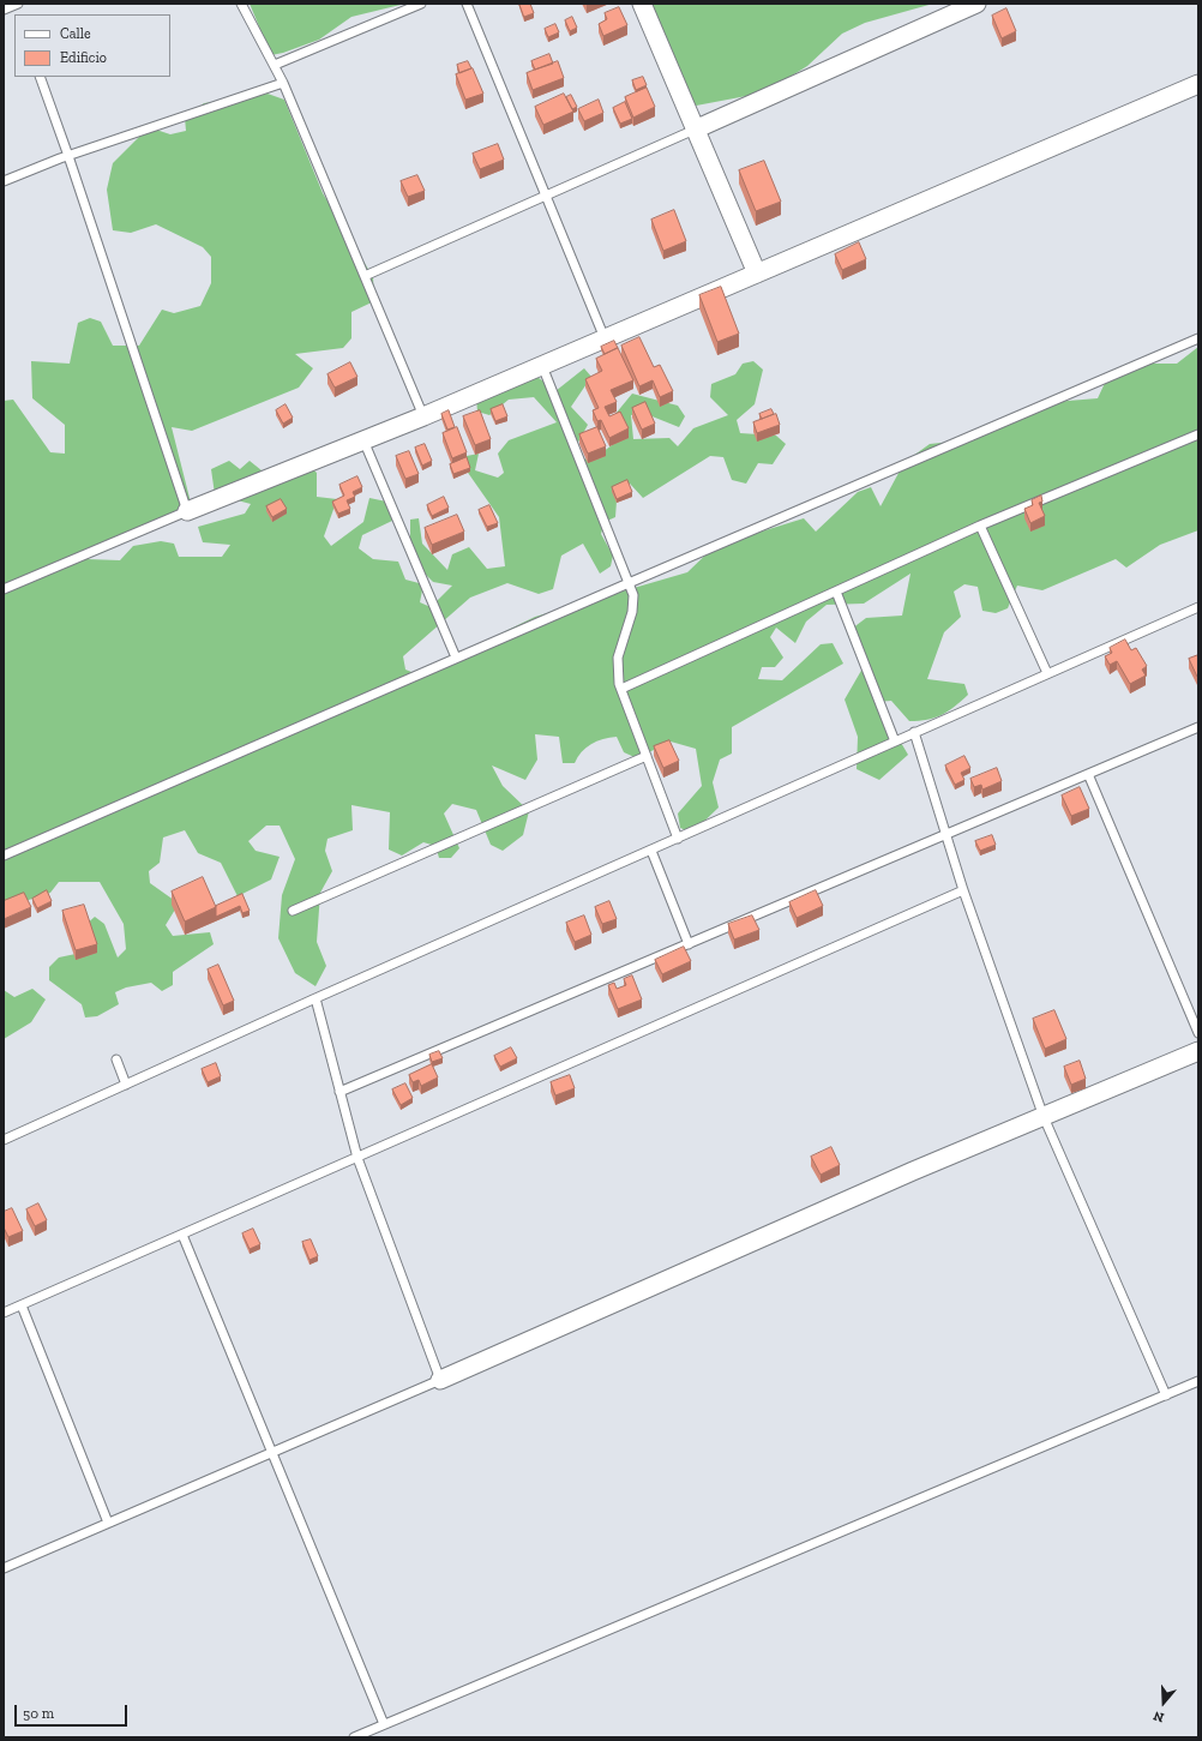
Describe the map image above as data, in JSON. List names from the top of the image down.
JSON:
{
  "legend": ["Calle", "Edificio"],
  "scale_bar": "50 m",
  "north": "bottom"
}
